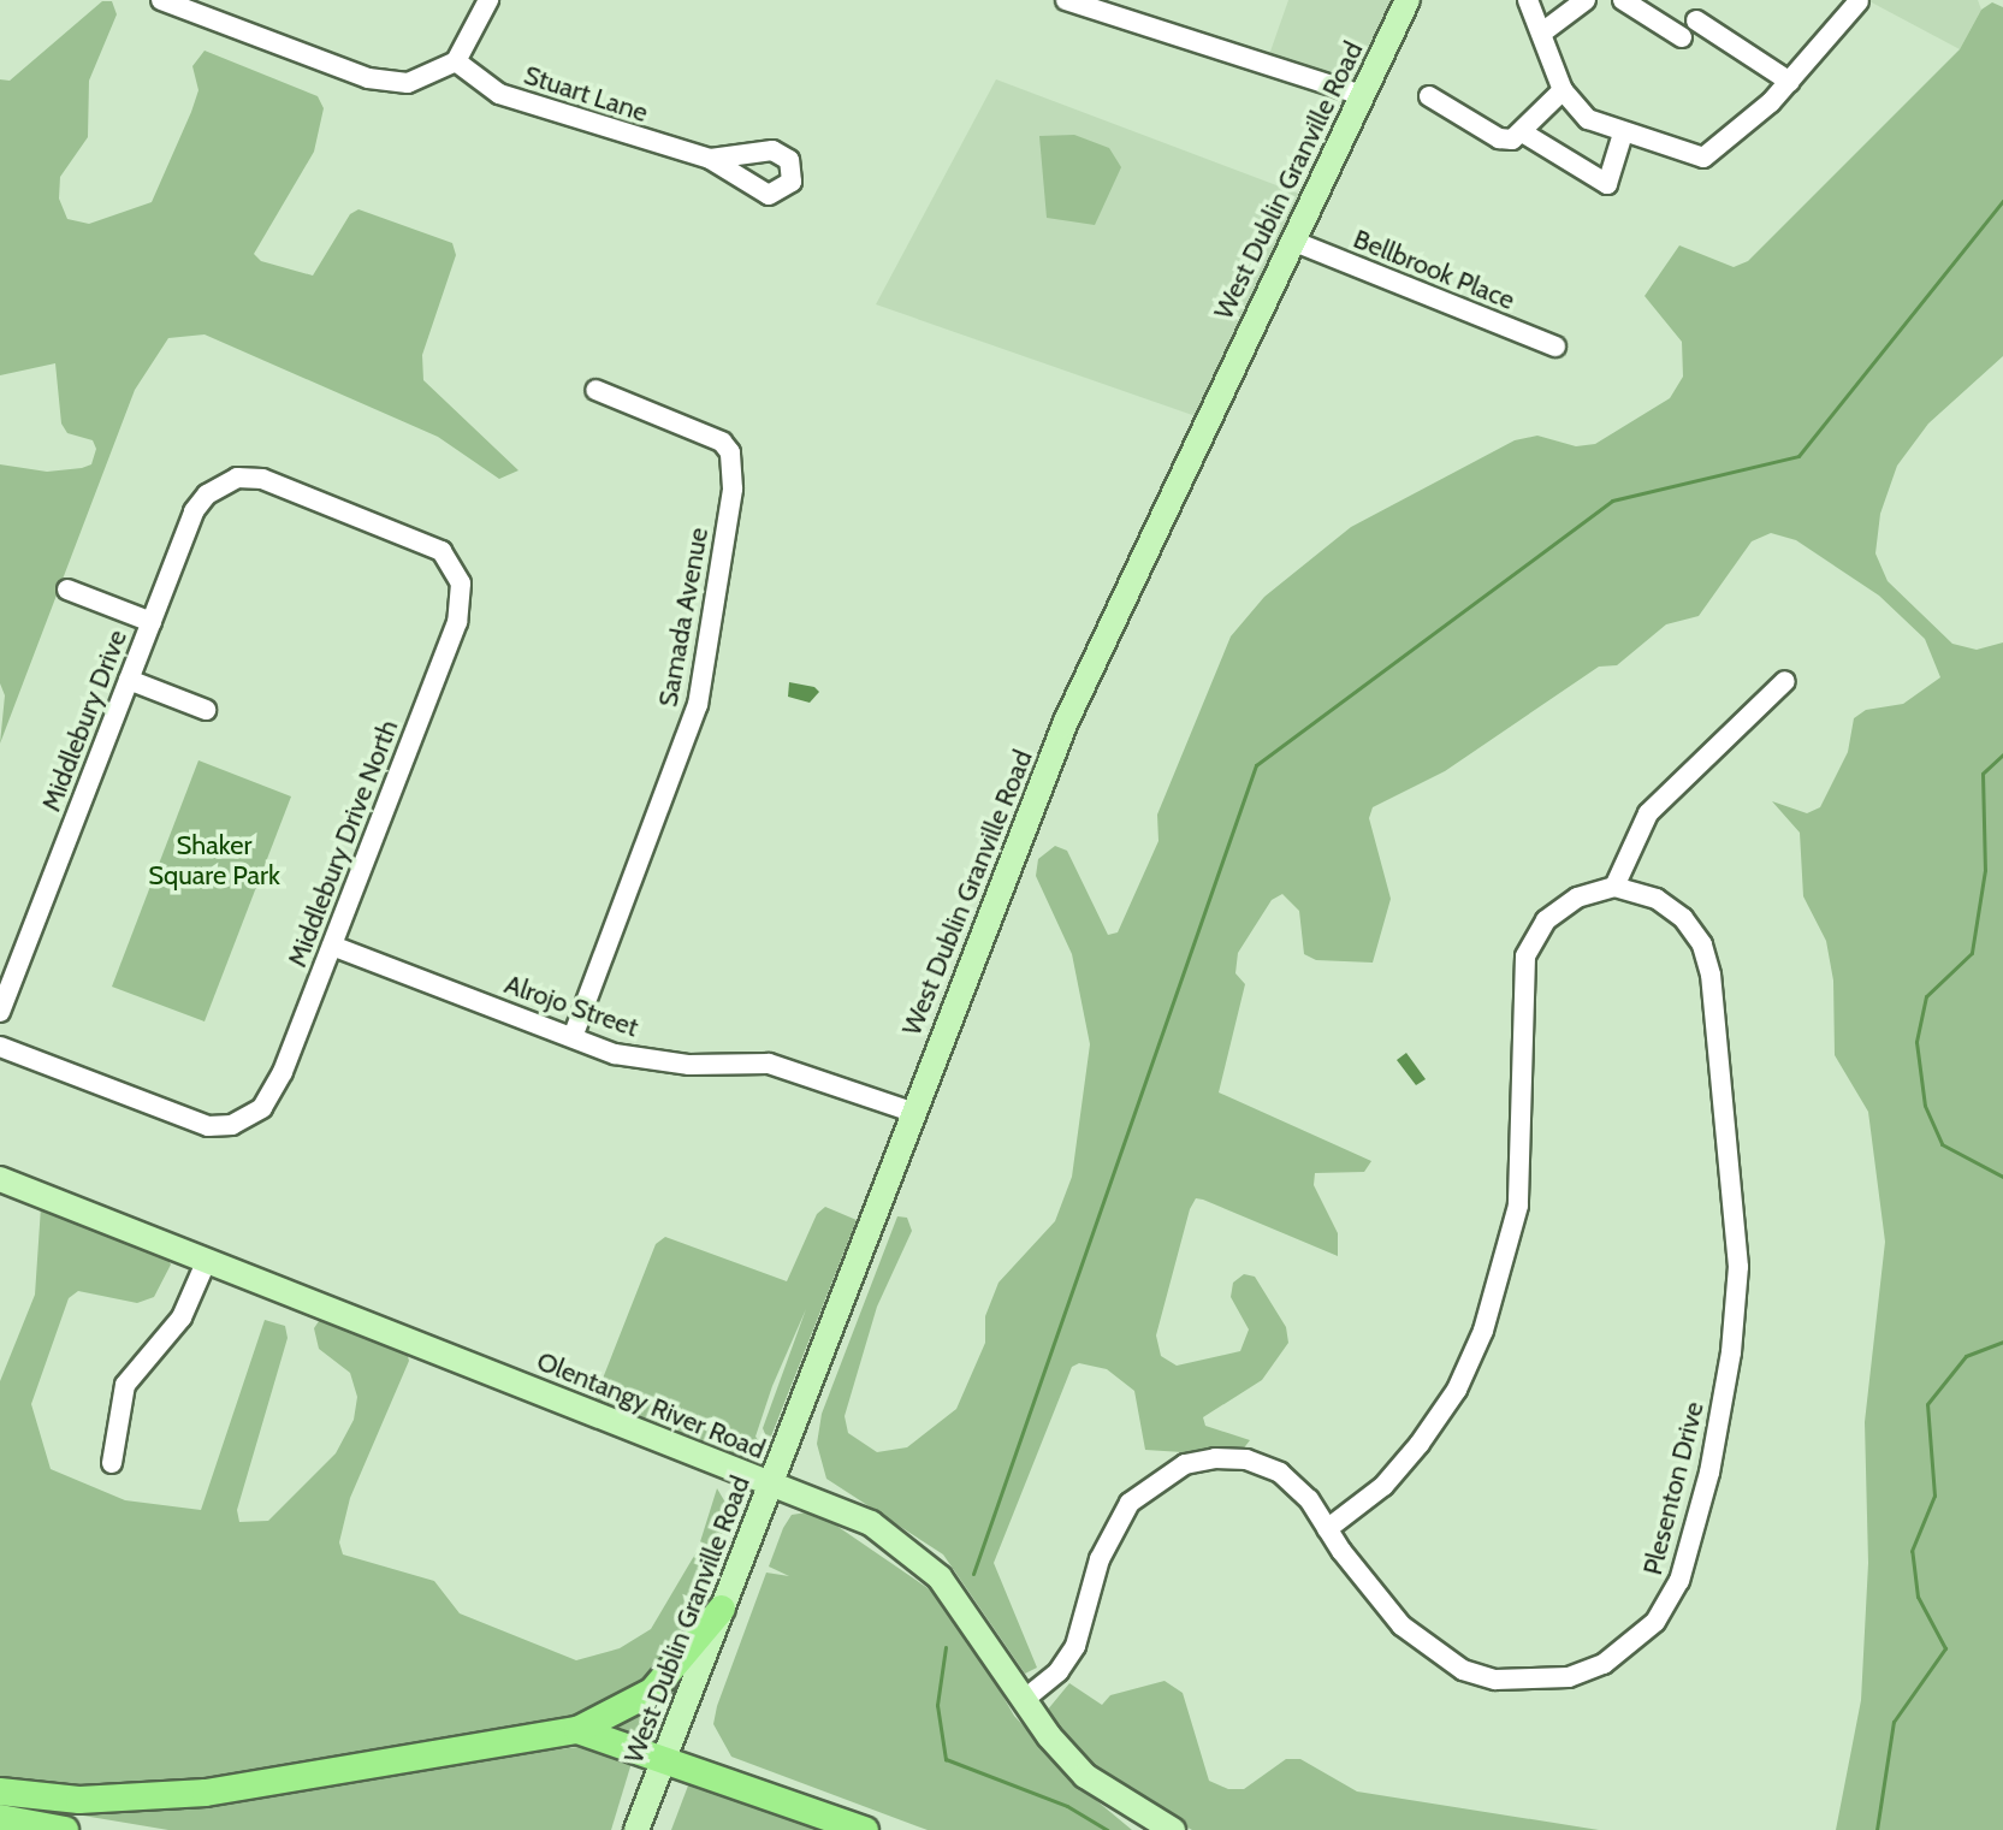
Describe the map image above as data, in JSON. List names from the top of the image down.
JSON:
{
  "streets": {
    "main road": ["West Dublin Granville Road", "Olentangy River Road"],
    "street": [
      "Stuart Lane",
      "Bellbrook Place",
      "Samada Avenue",
      "Middlebury Drive",
      "Middlebury Drive North",
      "Alrojo Street",
      "Plesenton Drive"
    ]
  },
  "crossings": [
    ["West Dublin Granville Road", "Bellbrook Place"],
    ["West Dublin Granville Road", "Alrojo Street"],
    ["West Dublin Granville Road", "Olentangy River Road"],
    ["Samada Avenue", "Alrojo Street"],
    ["Middlebury Drive", "Middlebury Drive North"],
    ["Middlebury Drive North", "Alrojo Street"],
    ["Olentangy River Road", "Plesenton Drive"]
  ],
  "parks": ["Shaker Square Park"]
}
